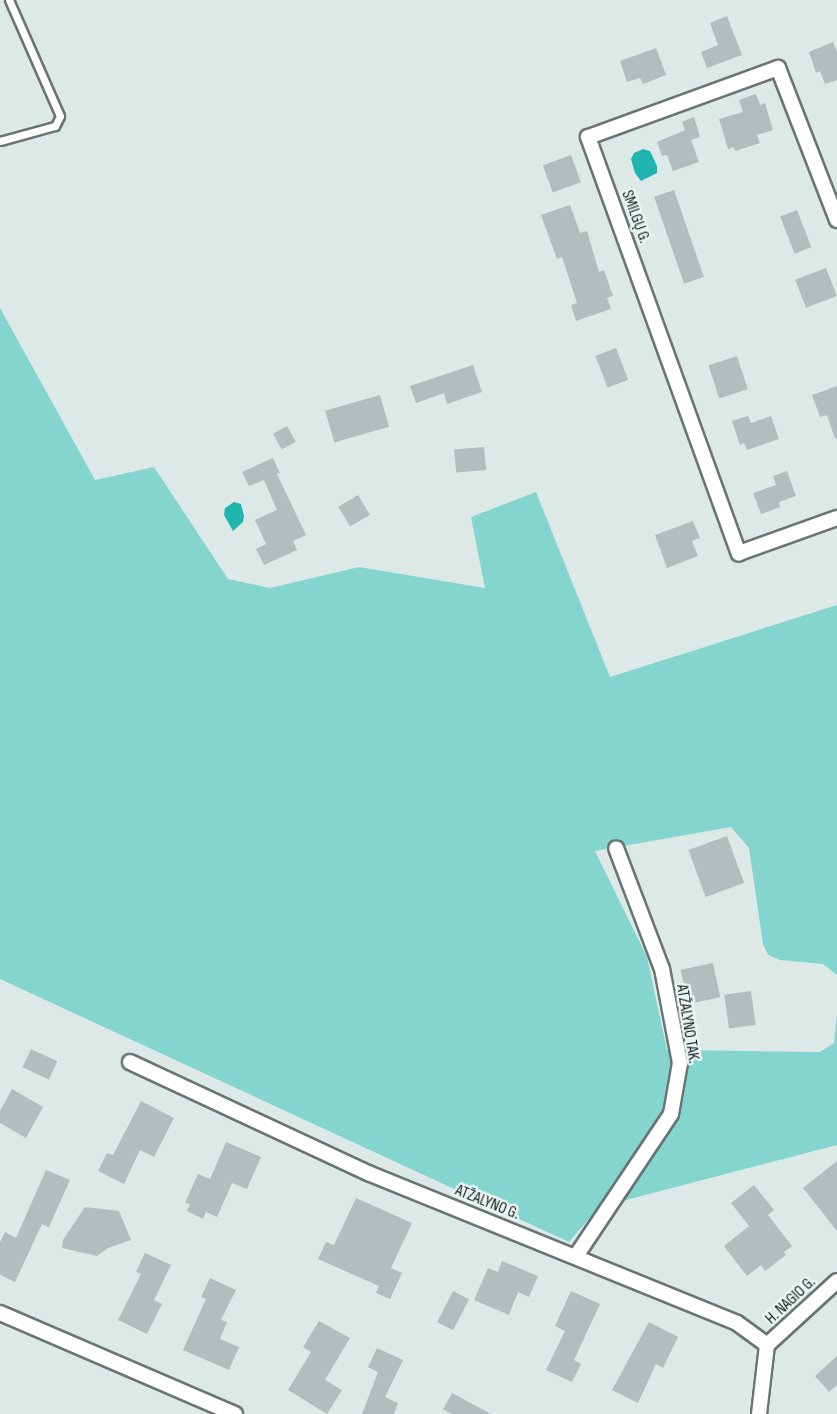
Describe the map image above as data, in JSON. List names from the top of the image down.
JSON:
{
  "streets": {
    "street": [
      "SMILGŲ G.",
      "ATŽALYNO TAK.",
      "ATŽALYNO G.",
      "H. NAGIO G."
    ]
  },
  "crossings": [
    ["ATŽALYNO TAK.", "ATŽALYNO G."],
    ["ATŽALYNO G.", "H. NAGIO G."]
  ]
}
